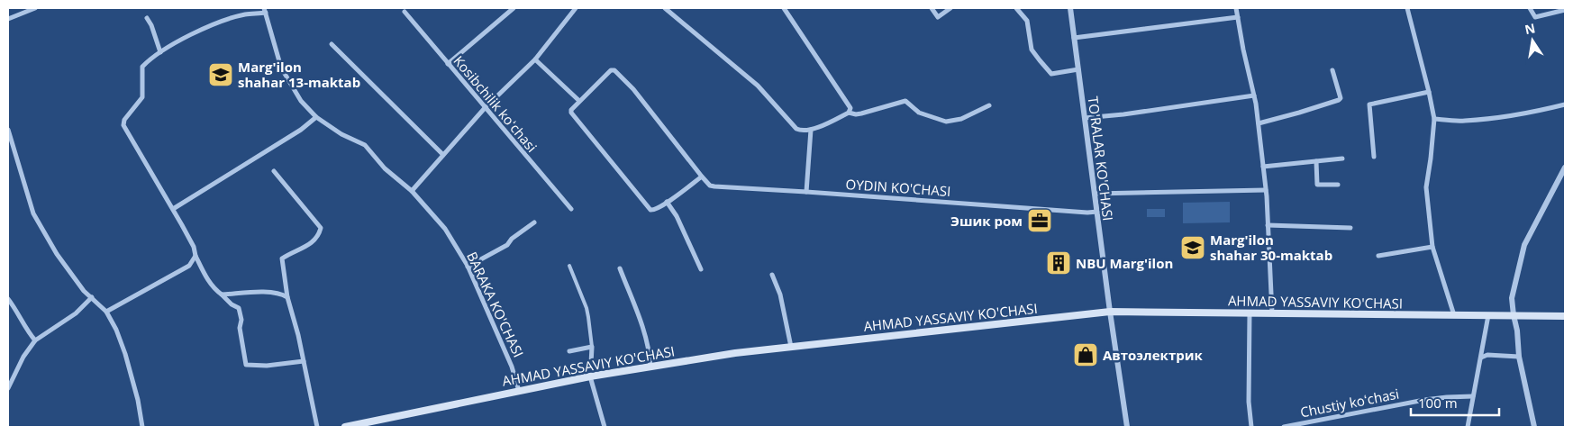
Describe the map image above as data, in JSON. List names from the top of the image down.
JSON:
{
  "streets": {
    "main road": ["AHMAD YASSAVIY KO'CHASI"],
    "street": [
      "Kosibchilik koʻchasi",
      "TO'RALAR KO'CHASI",
      "OYDIN KO'CHASI",
      "BARAKA KO'CHASI",
      "Chustiy koʻchasi"
    ]
  },
  "crossings": [
    ["TO'RALAR KO'CHASI", "OYDIN KO'CHASI"],
    ["TO'RALAR KO'CHASI", "AHMAD YASSAVIY KO'CHASI"],
    ["AHMAD YASSAVIY KO'CHASI", "BARAKA KO'CHASI"]
  ],
  "places": {
    "school or university": ["Marg'ilon shahar 13-maktab", "Marg'ilon shahar 30-maktab"],
    "office": ["Эшик ром"],
    "building": ["NBU Marg'ilon"],
    "shop": ["Автоэлектрик"]
  },
  "scale_bar": "100 m",
  "north": "top"
}
